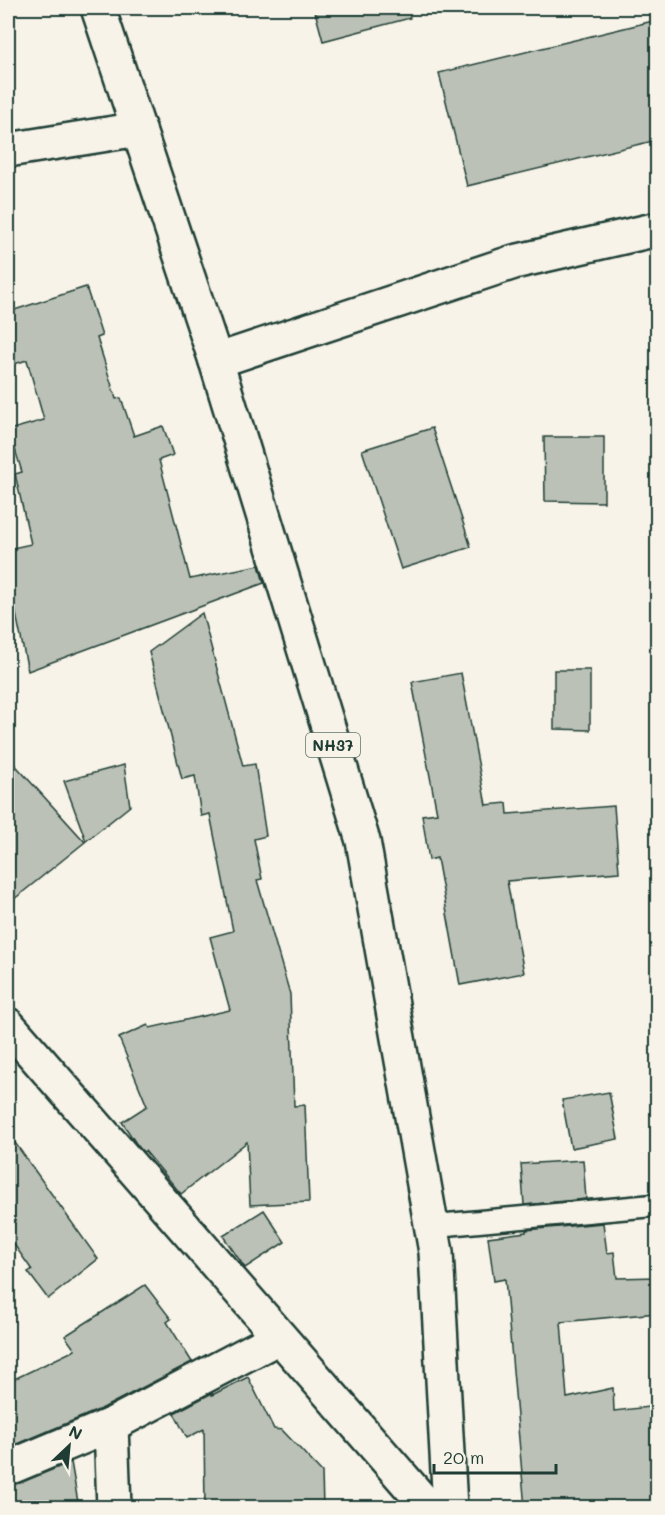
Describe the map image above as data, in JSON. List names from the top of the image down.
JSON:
{
  "streets": {
    "main road": ["NH37"]
  },
  "scale_bar": "20 m",
  "north": "top right"
}
